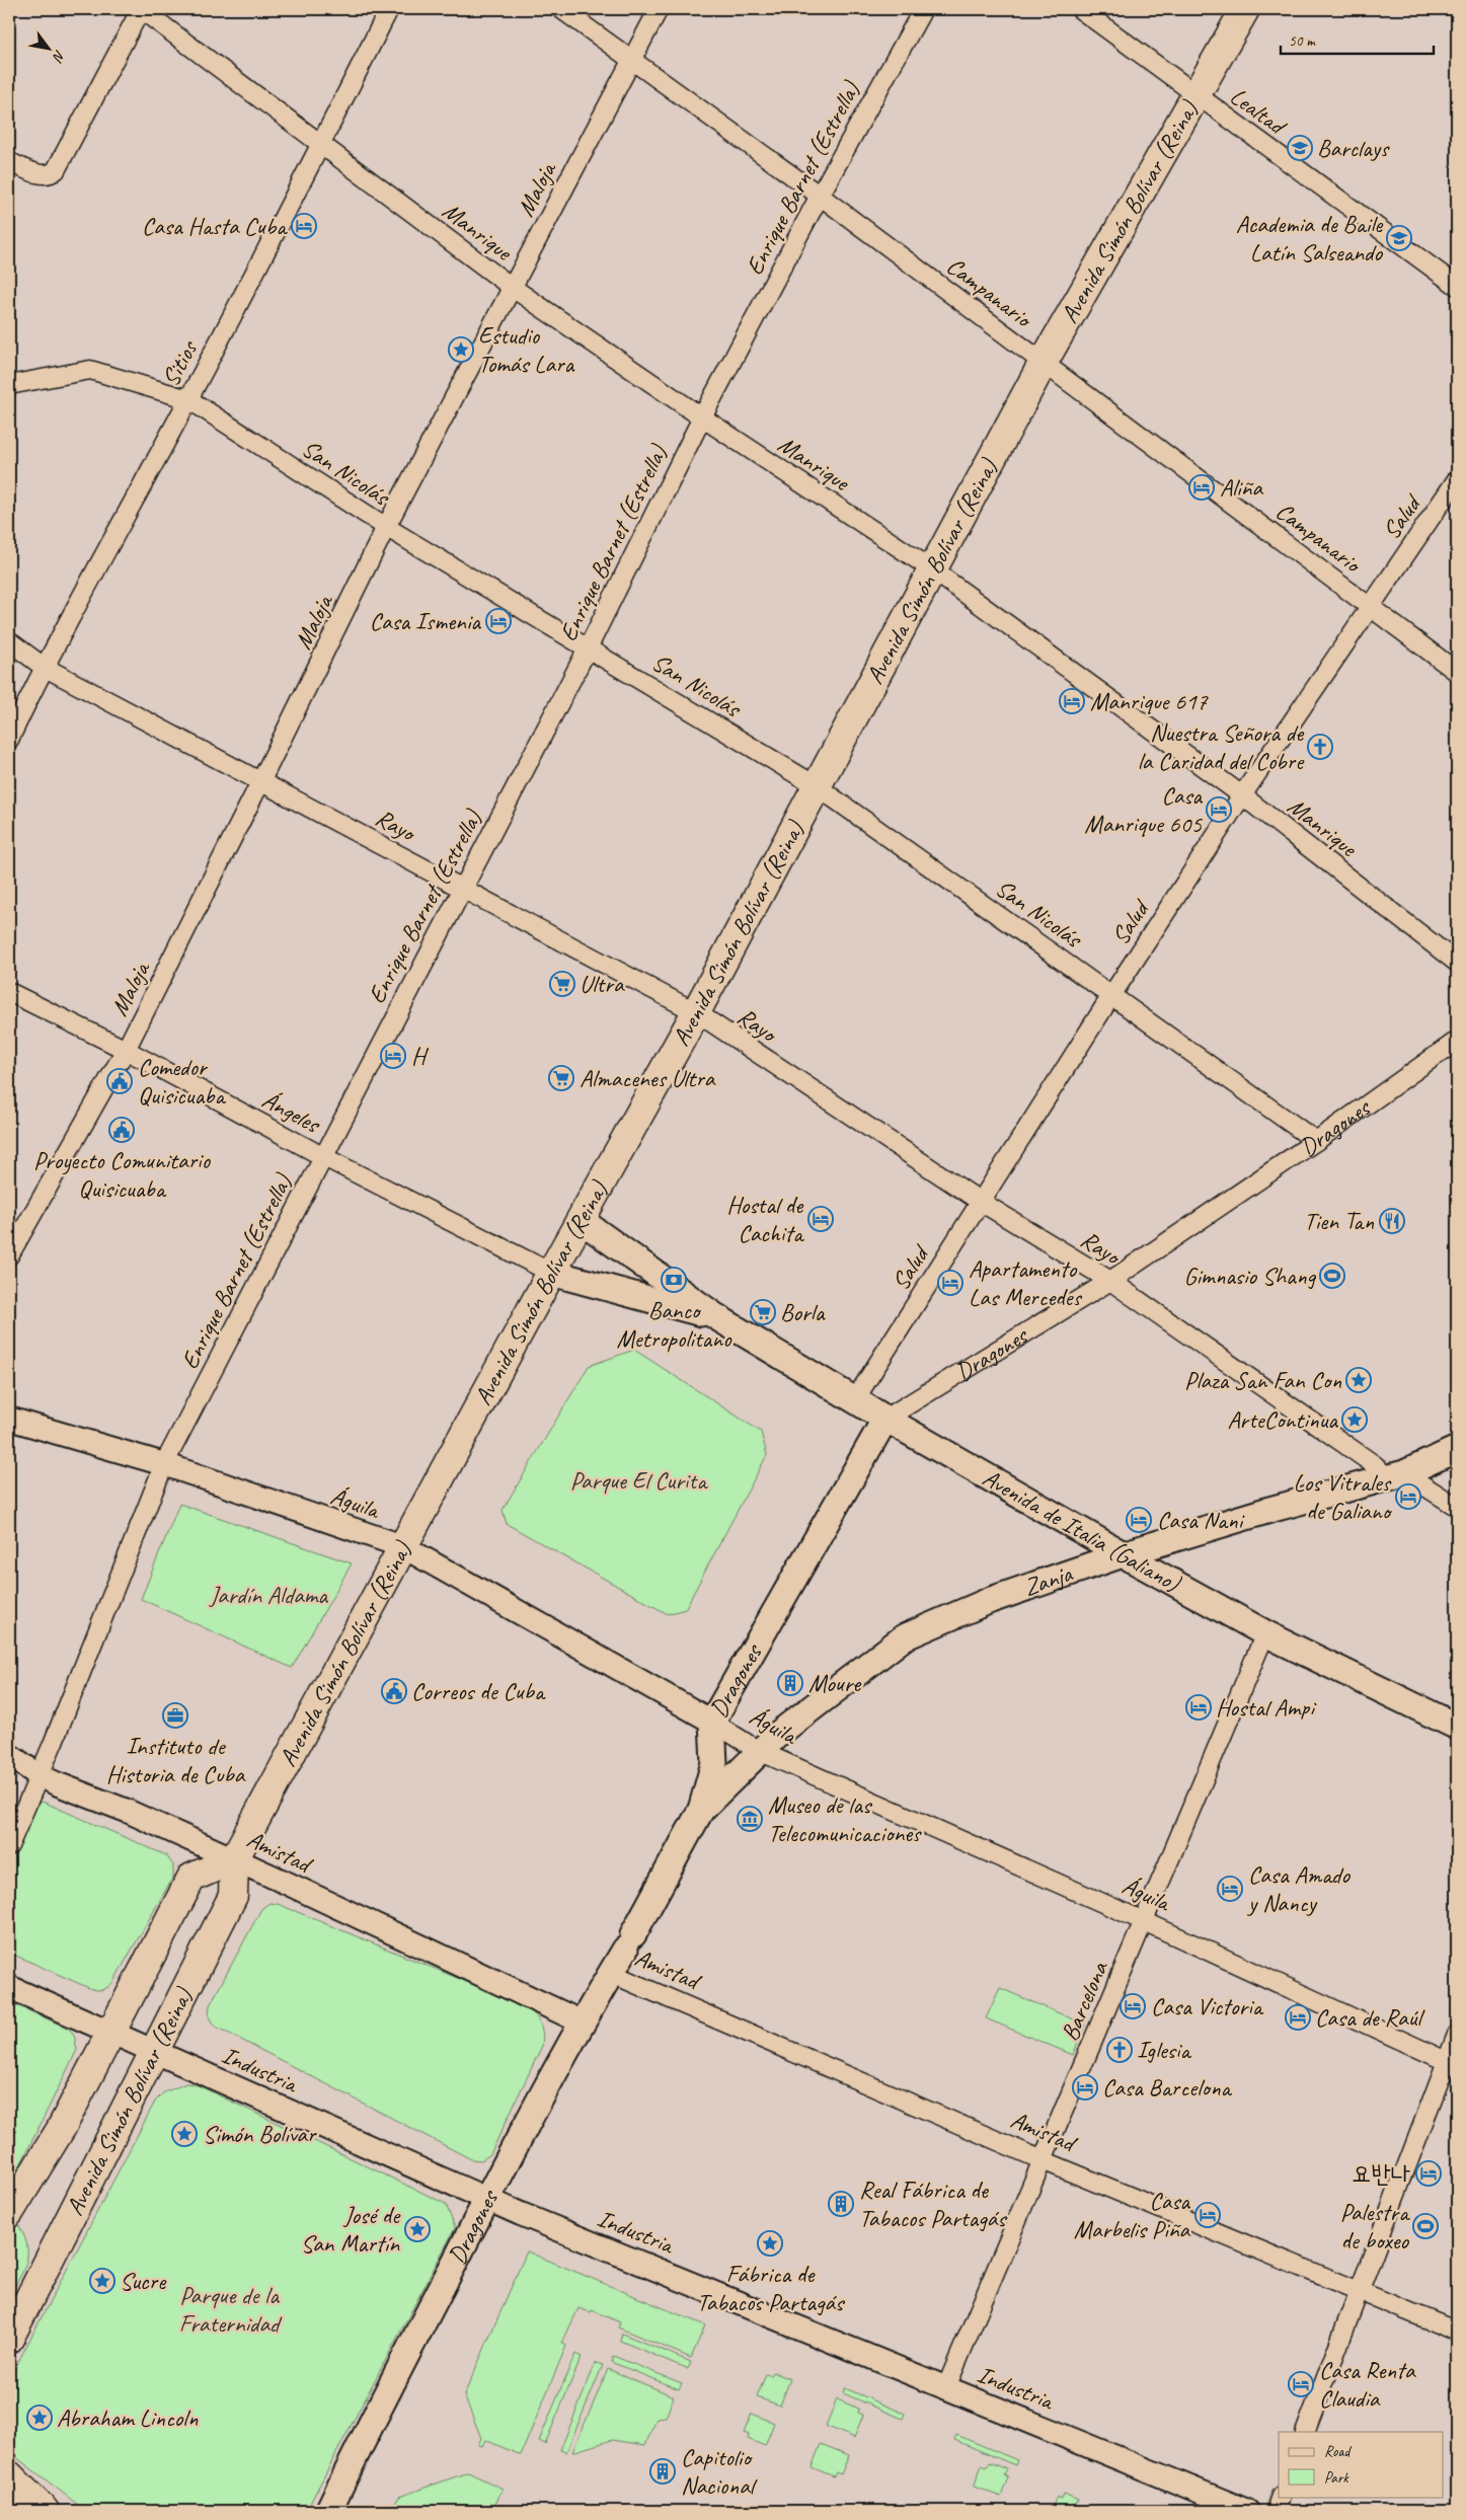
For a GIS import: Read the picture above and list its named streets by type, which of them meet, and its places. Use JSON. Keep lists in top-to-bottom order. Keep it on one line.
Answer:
{"streets":{"main road":["Avenida Simón Bolívar (Reina)","Dragones","Avenida de Italia (Galiano)","Zanja"],"street":["Lealtad","Enrique Barnet (Estrella)","Maloja","Manrique","Campanario","Sitios","San Nicolás","Salud","Rayo","Ángeles","Águila","Amistad","Barcelona","Industria"]},"crossings":[["Lealtad","Avenida Simón Bolívar (Reina)"],["Enrique Barnet (Estrella)","Manrique"],["Enrique Barnet (Estrella)","Campanario"],["Enrique Barnet (Estrella)","San Nicolás"],["Enrique Barnet (Estrella)","Rayo"],["Enrique Barnet (Estrella)","Ángeles"],["Enrique Barnet (Estrella)","Águila"],["Enrique Barnet (Estrella)","Amistad"],["Maloja","Manrique"],["Maloja","Campanario"],["Maloja","San Nicolás"],["Maloja","Rayo"],["Maloja","Ángeles"],["Avenida Simón Bolívar (Reina)","Manrique"],["Avenida Simón Bolívar (Reina)","Campanario"],["Avenida Simón Bolívar (Reina)","San Nicolás"],["Avenida Simón Bolívar (Reina)","Rayo"],["Avenida Simón Bolívar (Reina)","Ángeles"],["Avenida Simón Bolívar (Reina)","Águila"],["Avenida Simón Bolívar (Reina)","Avenida de Italia (Galiano)"],["Avenida Simón Bolívar (Reina)","Amistad"],["Avenida Simón Bolívar (Reina)","Industria"],["Manrique","Sitios"],["Manrique","Salud"],["Campanario","Salud"],["Sitios","San Nicolás"],["Sitios","Rayo"],["San Nicolás","Salud"],["San Nicolás","Dragones"],["Salud","Rayo"],["Salud","Avenida de Italia (Galiano)"],["Rayo","Dragones"],["Rayo","Zanja"],["Ángeles","Avenida de Italia (Galiano)"],["Dragones","Águila"],["Dragones","Avenida de Italia (Galiano)"],["Dragones","Zanja"],["Dragones","Amistad"],["Dragones","Industria"],["Águila","Zanja"],["Águila","Barcelona"],["Avenida de Italia (Galiano)","Zanja"],["Avenida de Italia (Galiano)","Barcelona"],["Amistad","Barcelona"],["Barcelona","Industria"]],"parks":["Parque El Curita","Jardín Aldama","Parque de la Fraternidad"],"places":{"school or university":["Barclays","Academia de Baile Latín Salseando"],"hotel":["Casa Hasta Cuba","Aliña","Casa Ismenia","Manrique 617","Casa Manrique 605","H","Hostal de Cachita","Apartamento Las Mercedes","Los Vitrales de Galiano","Casa Nani","Hostal Ampi","Casa Amado y Nancy","Casa Victoria","Casa de Raúl","Casa Barcelona","요반나","Casa Marbelis Piña","Casa Renta Claudia"],"place":["Estudio Tomás Lara","Plaza San Fan Con","ArteContinua","Simón Bolívar","José de San Martín","Fábrica de Tabacos Partagás","Sucre","Abraham Lincoln"],"church":["Nuestra Señora de la Caridad del Cobre","Iglesia"],"supermarket":["Ultra","Almacenes Ultra","Borla"],"public building":["Comedor Quisicuaba","Proyecto Comunitario Quisicuaba","Correos de Cuba"],"restaurant":["Tien Tan"],"sports":["Gimnasio Shang","Palestra de boxeo"],"bank":["Banco Metropolitano"],"building":["Moure","Real Fábrica de Tabacos Partagás","Capitolio Nacional"],"office":["Instituto de Historia de Cuba"],"museum":["Museo de las Telecomunicaciones"]},"legend":["Road","Park"],"scale_bar":"50 m","north":"bottom right"}
